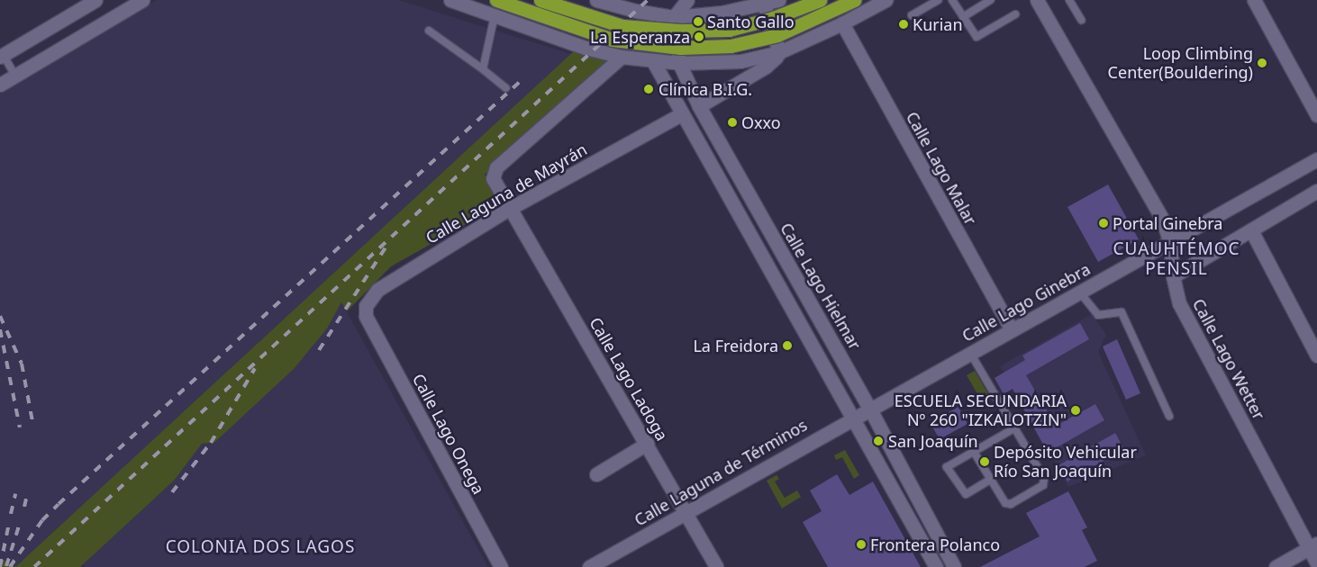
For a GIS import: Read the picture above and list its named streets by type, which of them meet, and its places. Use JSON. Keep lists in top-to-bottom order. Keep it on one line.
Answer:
{"streets":{"street":["Calle Lago Malar","Calle Laguna de Mayrán","Calle Lago Hielmar","Calle Lago Ginebra","Calle Lago Wetter","Calle Lago Ladoga","Calle Lago Onega","Calle Laguna de Términos"]},"crossings":[["Calle Lago Malar","Calle Lago Ginebra"],["Calle Laguna de Mayrán","Calle Lago Ladoga"],["Calle Laguna de Mayrán","Calle Lago Onega"],["Calle Lago Hielmar","Calle Lago Ginebra"],["Calle Lago Hielmar","Calle Laguna de Términos"],["Calle Lago Ginebra","Calle Lago Wetter"],["Calle Lago Ginebra","Calle Laguna de Términos"],["Calle Lago Ladoga","Calle Laguna de Términos"]],"districts":["CUAUHTÉMOC PENSIL","COLONIA DOS LAGOS"],"places":["Santo Gallo","Kurian","La Esperanza","Loop Climbing Center(Bouldering)","Clínica B.I.G.","Oxxo","Portal Ginebra","La Freidora","ESCUELA SECUNDARIA Nº 260 \"IZKALOTZIN\"","San Joaquín","Depósito Vehicular Río San Joaquín","Frontera Polanco"]}
